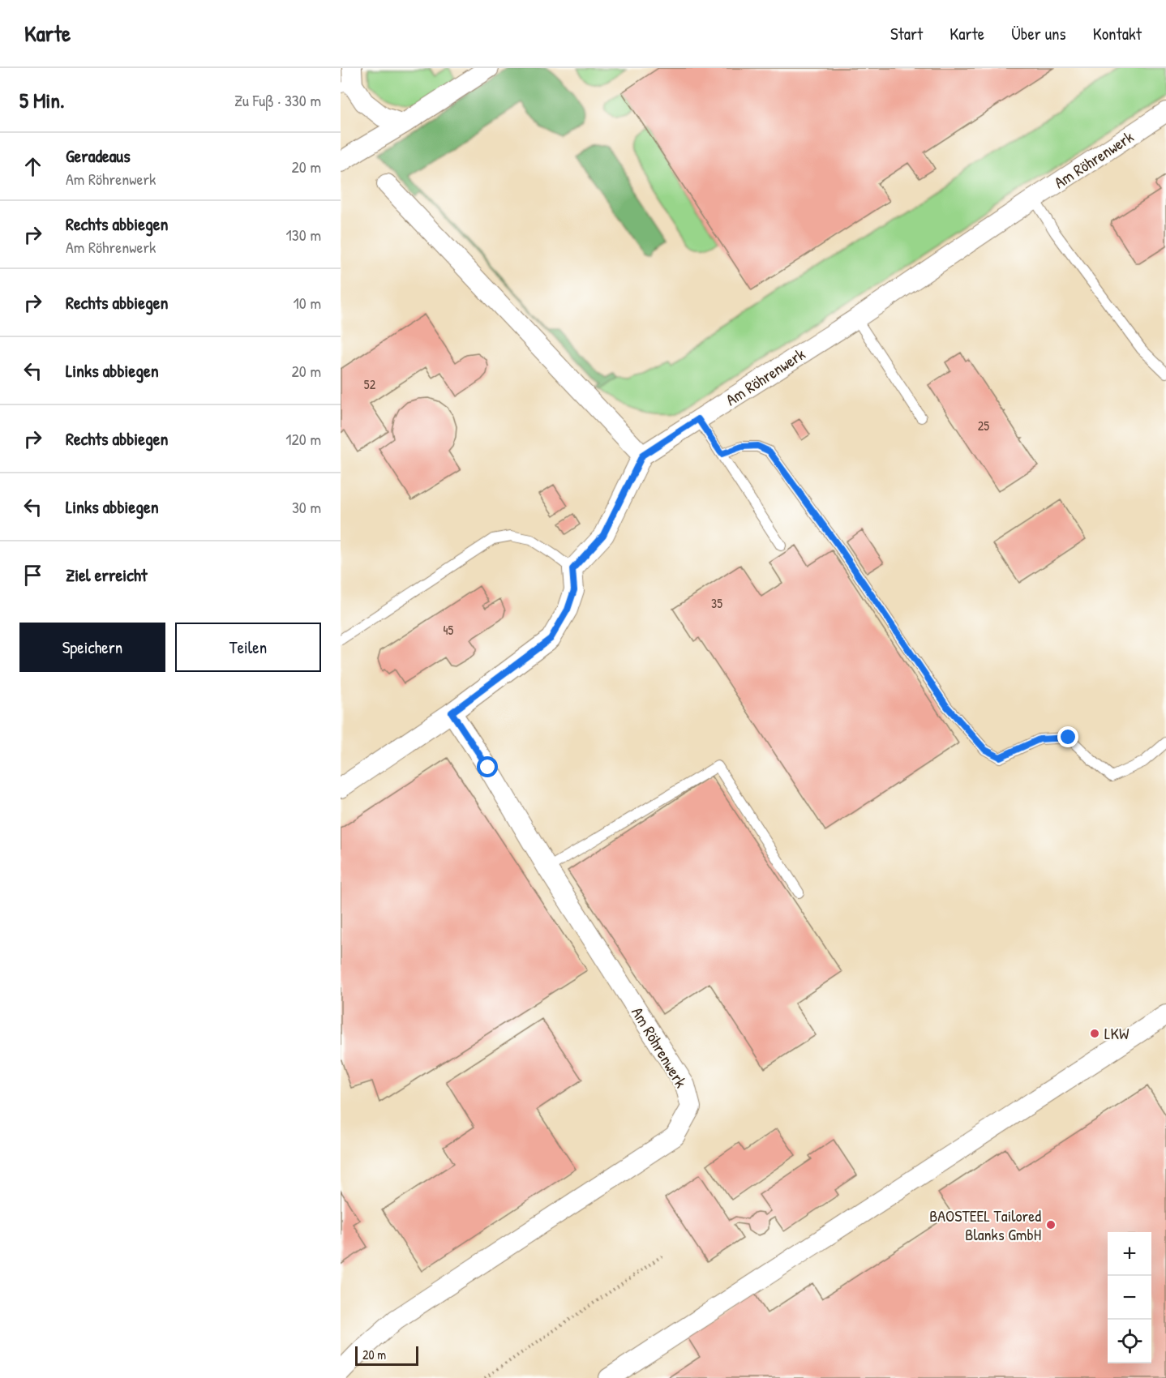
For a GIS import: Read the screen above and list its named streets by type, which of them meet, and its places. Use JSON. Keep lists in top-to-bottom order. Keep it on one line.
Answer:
{"streets":{"street":["Am Röhrenwerk"]},"places":["LKW","BAOSTEEL Tailored Blanks GmbH"],"house_numbers":["52","25","35","45"],"scale_bar":"20 m","page":{"header":"Karte","nav":["Start","Karte","Über uns","Kontakt"],"heading":["5 Min.","Zu Fuß · 330 m"],"list":[["Geradeaus","Am Röhrenwerk","20 m"],["Rechts abbiegen","Am Röhrenwerk","130 m"],["Rechts abbiegen","10 m"],["Links abbiegen","20 m"],["Rechts abbiegen","120 m"],["Links abbiegen","30 m"],"Ziel erreicht"],"buttons":["Speichern","Teilen"],"map_buttons":["+","−"],"scale":"20 m"}}
